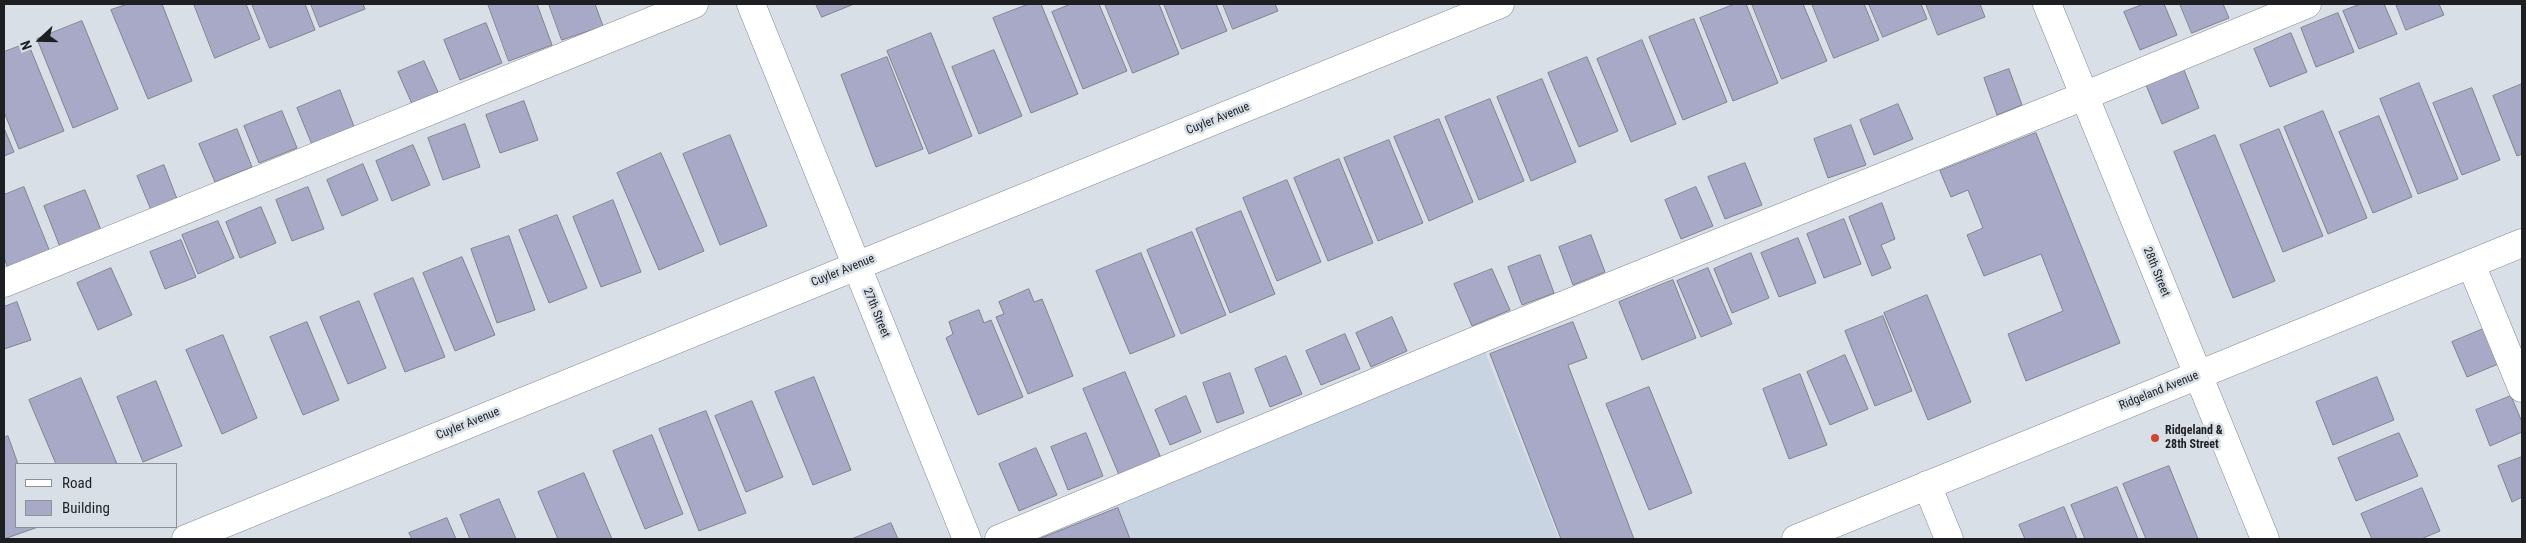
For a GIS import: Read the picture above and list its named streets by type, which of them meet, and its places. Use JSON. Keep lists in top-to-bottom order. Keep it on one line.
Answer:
{"streets":{"street":["Cuyler Avenue","28th Street","27th Street","Ridgeland Avenue"]},"crossings":[["Cuyler Avenue","27th Street"],["28th Street","Ridgeland Avenue"]],"places":["Ridgeland & 28th Street"],"legend":["Road","Building"],"north":"left"}
